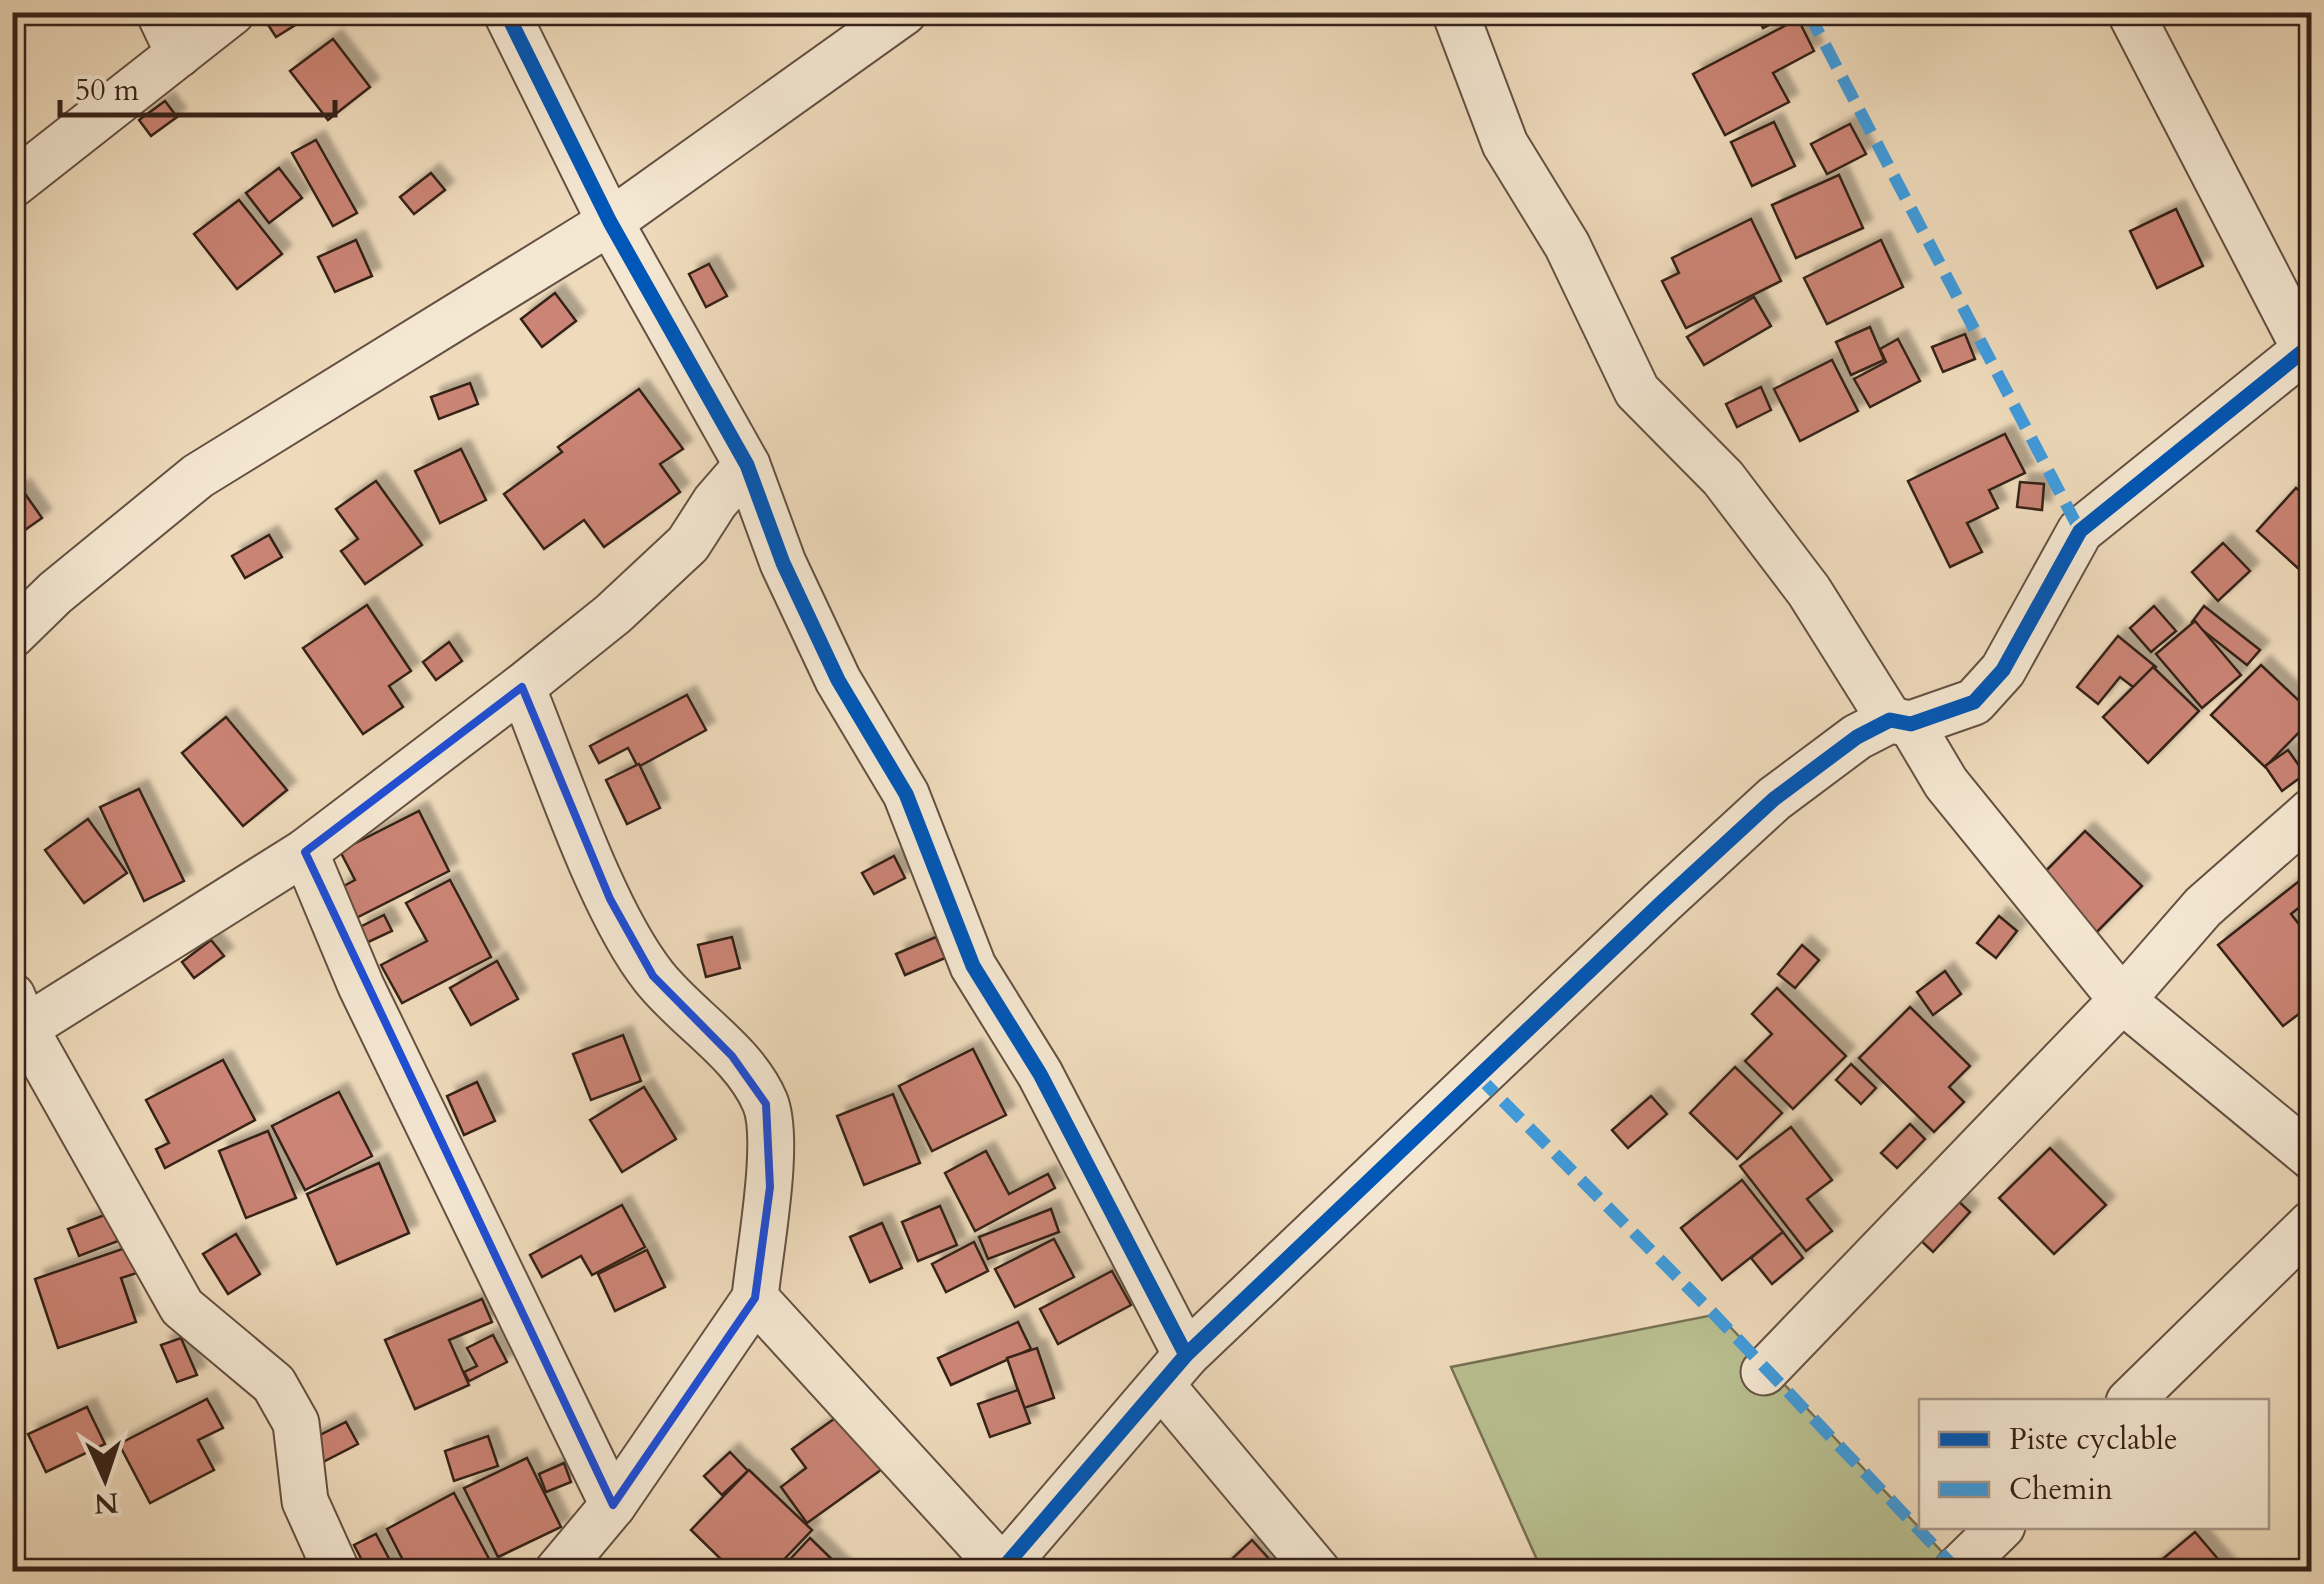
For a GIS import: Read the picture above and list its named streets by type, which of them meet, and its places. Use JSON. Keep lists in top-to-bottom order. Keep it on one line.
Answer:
{"legend":["Piste cyclable","Chemin"],"scale_bar":"50 m","north":"bottom"}
